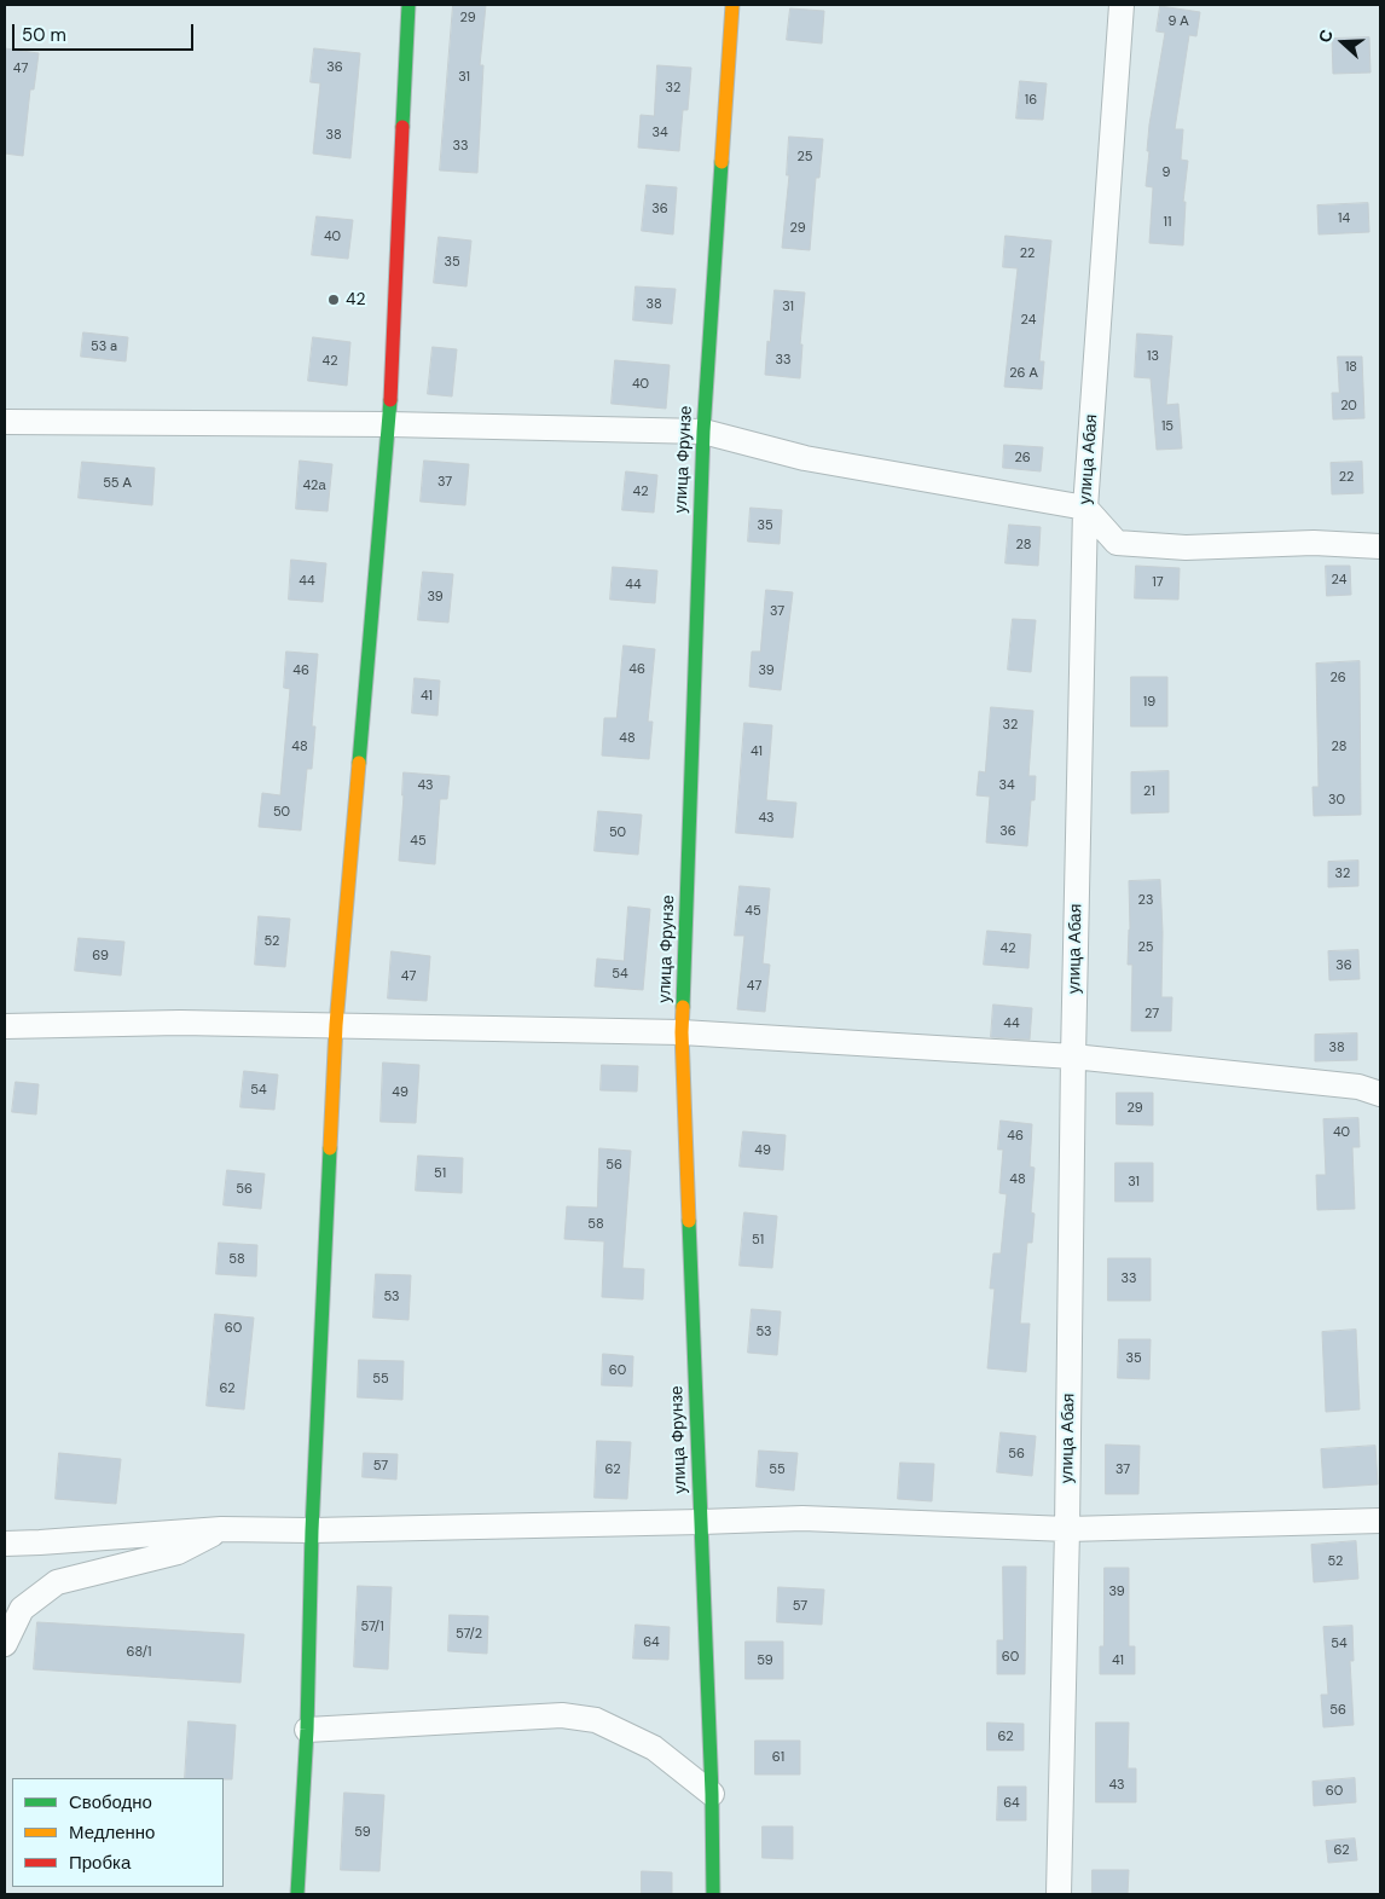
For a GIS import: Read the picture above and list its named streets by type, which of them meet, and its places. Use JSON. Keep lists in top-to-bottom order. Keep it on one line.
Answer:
{"streets":{"street":["улица Фрунзе","улица Абая"]},"places":["42"],"house_numbers":["29","9 А","36","47","31","32","16","34","38","33","25","9","36","14","11","29","40","22","35","38","31","24","53 a","13","33","42","18","26 А","40","20","15","26","22","37","55 А","42а","42","35","28","24","44","17","44","39","37","46","46","39","26","41","19","32","48","48","28","41","43","34","21","30","50","43","36","50","45","32","23","45","52","25","42","69","36","54","47","47","27","44","38","54","49","29","40","46","49","56","51","48","31","56","58","51","58","33","53","60","53","35","60","55","62","56","57","62","55","37","52","39","57","57/1","57/2","64","54","68/1","60","59","41","56","62","61","43","60","64","59","62"],"legend":["Свободно","Медленно","Пробка"],"scale_bar":"50 m","north":"left"}
